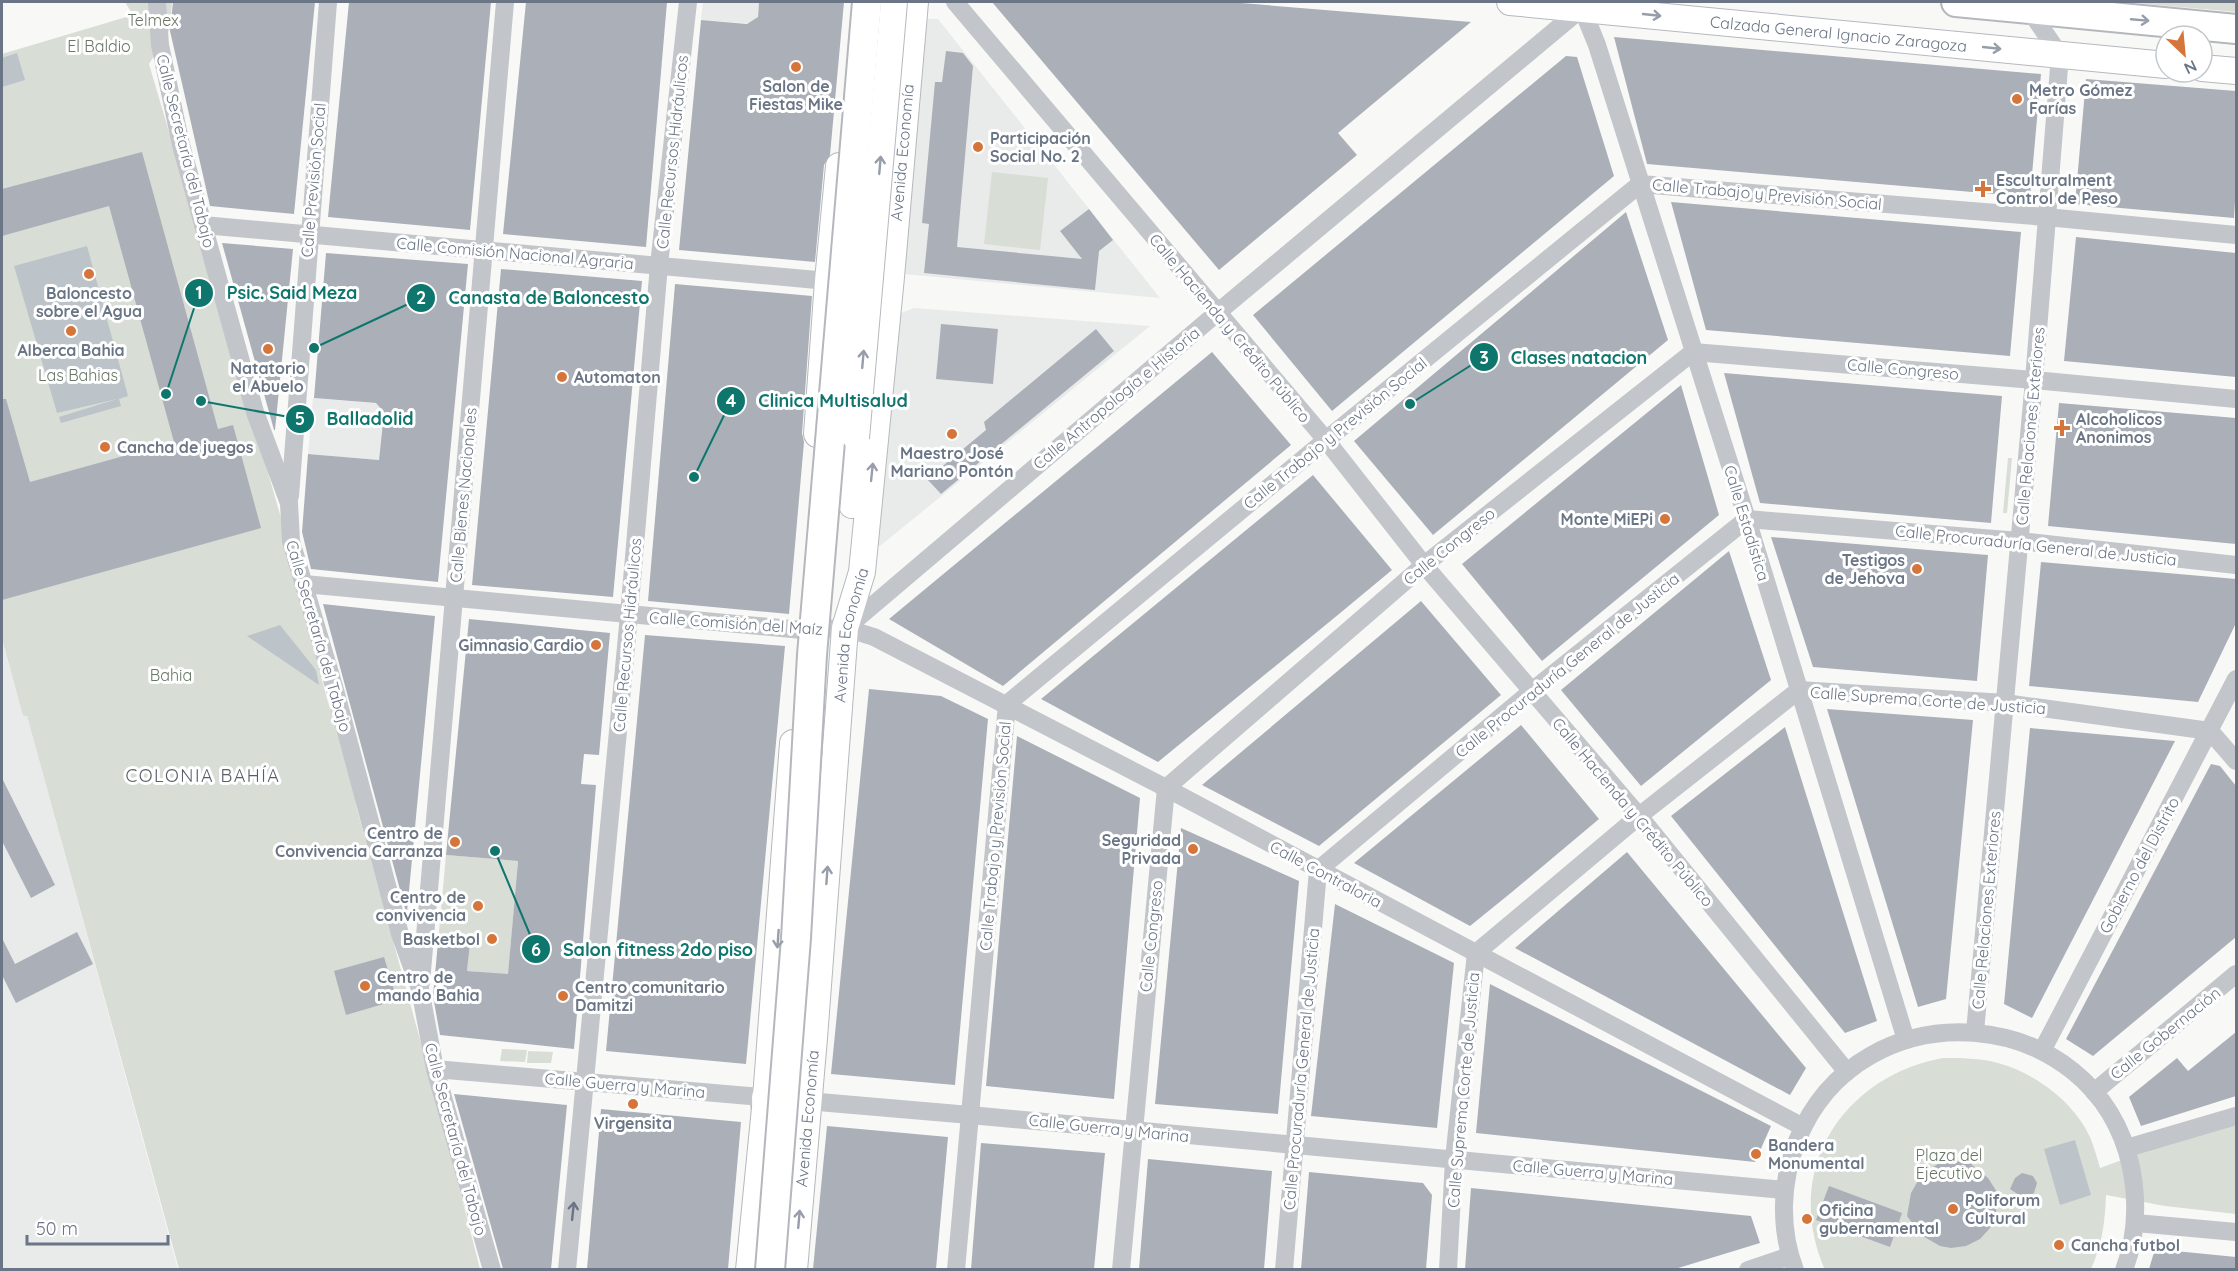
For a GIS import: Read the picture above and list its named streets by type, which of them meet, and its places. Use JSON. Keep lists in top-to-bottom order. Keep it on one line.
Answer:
{"streets":{"main road":["Calzada General Ignacio Zaragoza","Avenida Economía"],"street":["Calle Secretaría del Tabajo","Calle Recursos Hidráulicos","Calle Previsión Social","Calle Trabajo y Previsión Social","Calle Comisión Nacional Agraria","Calle Hacienda y Crédito Público","Calle Congreso","Calle Antropología e Historia","Calle Relaciones Exteriores","Calle Bienes Nacionales","Calle Estadística","Calle Procuraduría General de Justicia","Calle Comisión del Maíz","Calle Suprema Corte de Justicia","Gobierno del Distrito","Calle Contraloria","Calle Gobernación","Calle Guerra y Marina"]},"crossings":[["Calzada General Ignacio Zaragoza","Calle Antropología e Historia"],["Calzada General Ignacio Zaragoza","Calle Relaciones Exteriores"],["Calzada General Ignacio Zaragoza","Calle Estadística"],["Calle Secretaría del Tabajo","Calle Previsión Social"],["Calle Secretaría del Tabajo","Calle Comisión Nacional Agraria"],["Calle Secretaría del Tabajo","Calle Bienes Nacionales"],["Calle Secretaría del Tabajo","Calle Comisión del Maíz"],["Calle Secretaría del Tabajo","Calle Guerra y Marina"],["Calle Recursos Hidráulicos","Calle Comisión Nacional Agraria"],["Calle Recursos Hidráulicos","Calle Comisión del Maíz"],["Calle Recursos Hidráulicos","Calle Guerra y Marina"],["Avenida Economía","Calle Antropología e Historia"],["Avenida Economía","Calle Comisión del Maíz"],["Avenida Economía","Calle Contraloria"],["Avenida Economía","Calle Guerra y Marina"],["Calle Previsión Social","Calle Comisión Nacional Agraria"],["Calle Trabajo y Previsión Social","Calle Hacienda y Crédito Público"],["Calle Trabajo y Previsión Social","Calle Relaciones Exteriores"],["Calle Trabajo y Previsión Social","Calle Estadística"],["Calle Trabajo y Previsión Social","Calle Contraloria"],["Calle Trabajo y Previsión Social","Calle Guerra y Marina"],["Calle Comisión Nacional Agraria","Calle Bienes Nacionales"],["Calle Hacienda y Crédito Público","Calle Congreso"],["Calle Hacienda y Crédito Público","Calle Antropología e Historia"],["Calle Hacienda y Crédito Público","Calle Procuraduría General de Justicia"],["Calle Hacienda y Crédito Público","Calle Suprema Corte de Justicia"],["Calle Congreso","Calle Relaciones Exteriores"],["Calle Congreso","Calle Estadística"],["Calle Congreso","Calle Contraloria"],["Calle Congreso","Calle Guerra y Marina"],["Calle Antropología e Historia","Calle Estadística"],["Calle Antropología e Historia","Calle Comisión del Maíz"],["Calle Antropología e Historia","Calle Contraloria"],["Calle Relaciones Exteriores","Calle Procuraduría General de Justicia"],["Calle Relaciones Exteriores","Calle Suprema Corte de Justicia"],["Calle Bienes Nacionales","Calle Comisión del Maíz"],["Calle Estadística","Calle Procuraduría General de Justicia"],["Calle Estadística","Calle Suprema Corte de Justicia"],["Calle Procuraduría General de Justicia","Calle Contraloria"],["Calle Procuraduría General de Justicia","Calle Guerra y Marina"],["Calle Comisión del Maíz","Calle Contraloria"],["Calle Suprema Corte de Justicia","Gobierno del Distrito"],["Calle Suprema Corte de Justicia","Calle Contraloria"],["Calle Suprema Corte de Justicia","Calle Guerra y Marina"]],"one_way":["Calzada General Ignacio Zaragoza"],"districts":["COLONIA BAHÍA"],"parks":["Telmex","El Baldio","Las Bahias","Bahia","Plaza del Ejecutivo"],"places":{"other":["Salon de Fiestas Mike","Metro Gómez Farías","Participación Social No. 2","Baloncesto sobre el Agua","Alberca Bahia","Canasta de Baloncesto","Natatorio el Abuelo","Automaton","Psic. Said Meza","Balladolid","Clases natacion","Maestro José Mariano Pontón","Cancha de juegos","Clinica Multisalud","Monte MiEPi","Testigos de Jehova","Gimnasio Cardio","Centro de Convivencia Carranza","Seguridad Privada","Salon fitness 2do piso","Centro de convivencia","Basketbol","Centro de mando Bahia","Centro comunitario Damitzi","Virgensita","Bandera Monumental","Poliforum Cultural","Oficina gubernamental","Cancha futbol"],"health":["Esculturalment Control de Peso","Alcoholicos Anonimos"]},"scale_bar":"50 m","north":"bottom right"}
